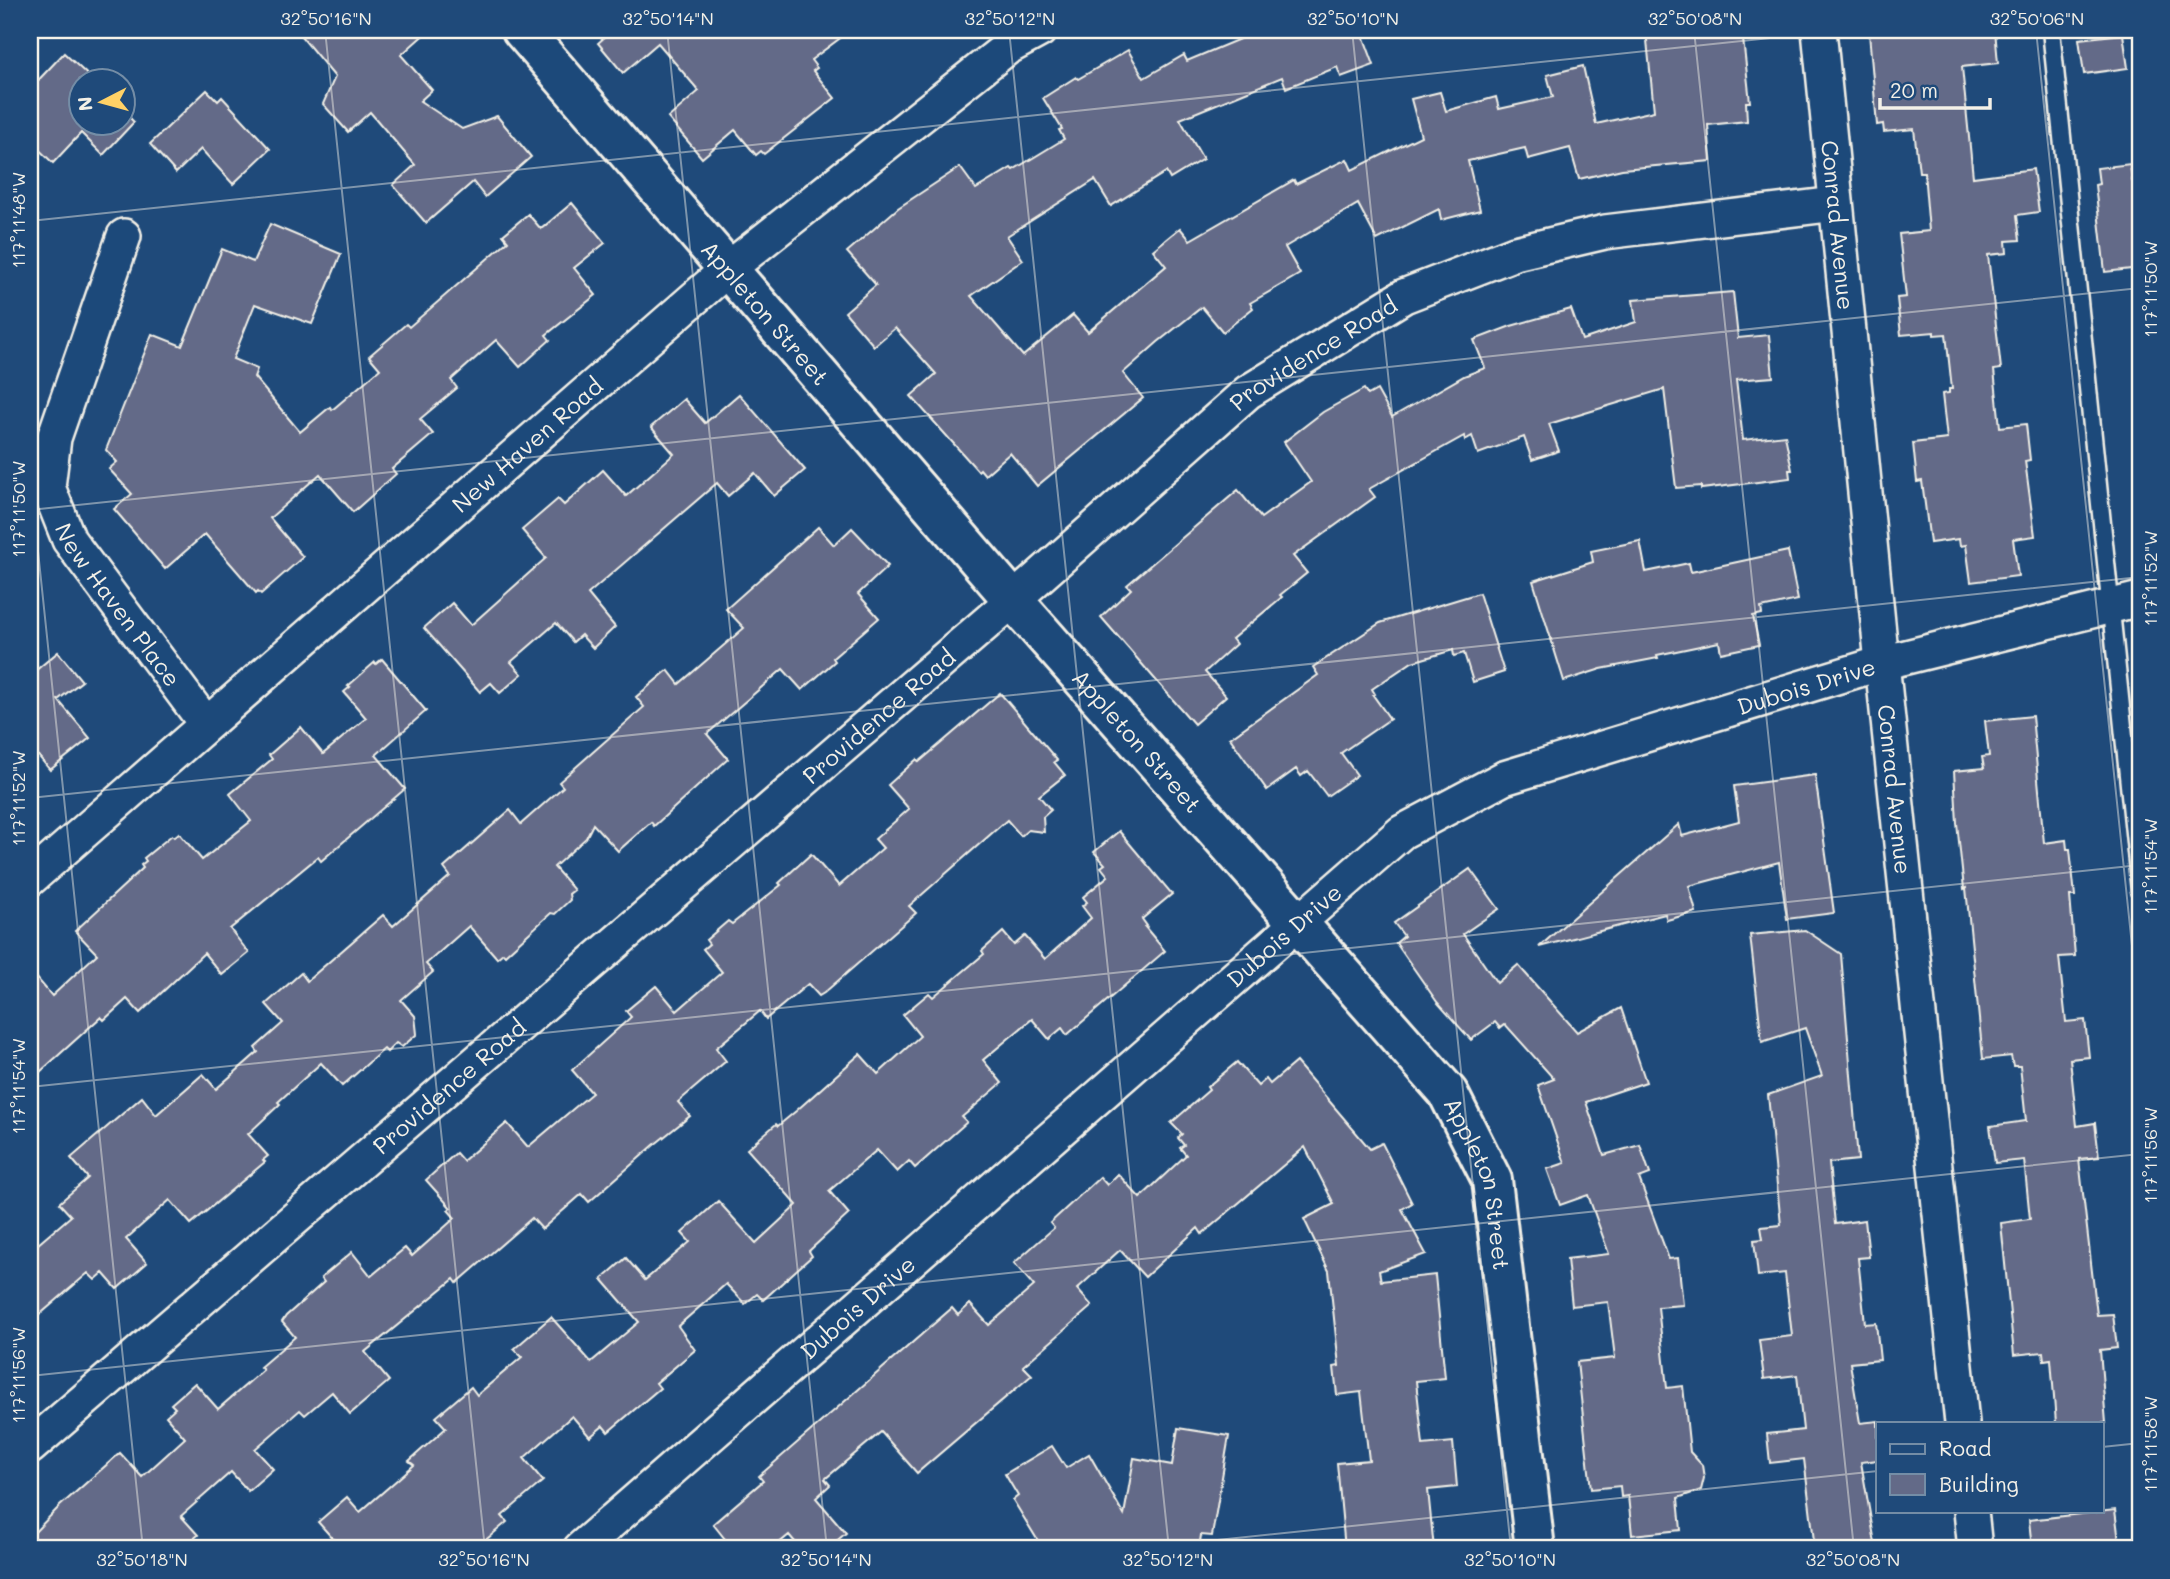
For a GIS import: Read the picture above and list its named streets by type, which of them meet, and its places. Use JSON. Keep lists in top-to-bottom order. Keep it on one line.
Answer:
{"streets":{"street":["Conrad Avenue","Appleton Street","Providence Road","New Haven Road","New Haven Place","Dubois Drive"]},"crossings":[["Conrad Avenue","Providence Road"],["Conrad Avenue","Dubois Drive"],["Appleton Street","Providence Road"],["Appleton Street","New Haven Road"],["Appleton Street","Dubois Drive"],["New Haven Road","New Haven Place"]],"legend":["Road","Building"],"scale_bar":"20 m","north":"left","coordinates":["32°50'16\"N","32°50'14\"N","32°50'12\"N","32°50'10\"N","32°50'08\"N","32°50'06\"N","117°11'48\"W","117°11'50\"W","117°11'52\"W","117°11'54\"W","117°11'56\"W","117°11'58\"W","32°50'18\"N"]}
